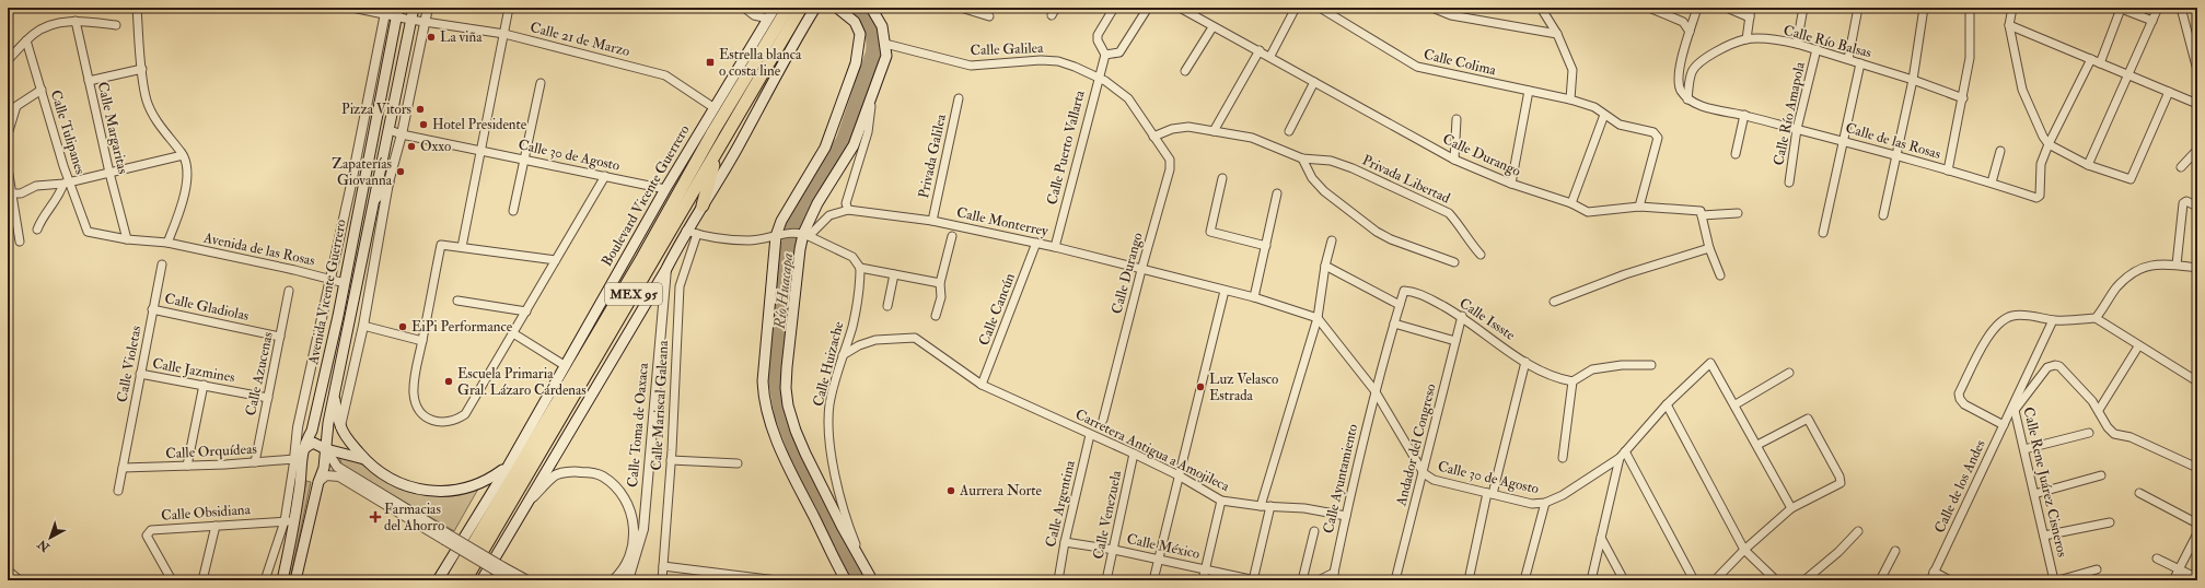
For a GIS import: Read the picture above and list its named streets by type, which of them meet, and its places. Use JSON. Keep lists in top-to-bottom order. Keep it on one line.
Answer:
{"streets":{"highway":["Boulevard Vicente Guerrero","MEX 95"],"main road":["Avenida Vicente Guerrero"],"street":["Calle 21 de Marzo","Calle Río Balsas","Calle Galilea","Calle Colima","Calle Río Amapola","Calle Margaritas","Calle Tulipanes","Calle de las Rosas","Calle Puerto Vallarta","Calle 30 de Agosto","Calle Durango","Privada Galilea","Privada Libertad","Calle Monterrey","Avenida de las Rosas","Calle Gladiolas","Calle Cancún","Calle Issste","Calle Violetas","Calle Huizache","Calle Jazmines","Calle Azucenas","Calle Mariscal Galeana","Calle Toma de Oaxaca","Andador del Congreso","Carretera Antigua a Amojileca","Calle Orquídeas","Calle Ayuntamiento","Calle Rene Juárez Cisneros","Calle de los Andes","Calle Argentina","Calle Obsidiana","Calle Venezuela","Calle México"]},"crossings":[["Calle 21 de Marzo","Boulevard Vicente Guerrero"],["Calle 21 de Marzo","Avenida Vicente Guerrero"],["Calle Río Balsas","Calle Río Amapola"],["Calle Río Balsas","Calle de las Rosas"],["Calle Galilea","Calle Puerto Vallarta"],["Calle Galilea","Calle Durango"],["Calle Galilea","Privada Libertad"],["Calle Colima","Calle Durango"],["Calle Río Amapola","Calle de las Rosas"],["Calle Margaritas","Calle Tulipanes"],["Calle Puerto Vallarta","Calle Monterrey"],["Calle 30 de Agosto","Boulevard Vicente Guerrero"],["Calle 30 de Agosto","Calle Monterrey"],["Calle 30 de Agosto","Calle Issste"],["Calle 30 de Agosto","Andador del Congreso"],["Calle 30 de Agosto","Calle Ayuntamiento"],["Calle Durango","Privada Libertad"],["Calle Durango","Calle Monterrey"],["Privada Galilea","Calle Monterrey"],["Calle Monterrey","Calle Cancún"],["Avenida de las Rosas","Avenida Vicente Guerrero"],["Avenida Vicente Guerrero","Calle Orquídeas"],["Avenida Vicente Guerrero","Calle Obsidiana"],["Calle Gladiolas","Calle Violetas"],["Calle Gladiolas","Calle Azucenas"],["Calle Cancún","Carretera Antigua a Amojileca"],["Calle Issste","Andador del Congreso"],["Calle Issste","Calle Ayuntamiento"],["Calle Violetas","Calle Jazmines"],["Calle Violetas","Calle Orquídeas"],["Calle Huizache","Carretera Antigua a Amojileca"],["Calle Jazmines","Calle Azucenas"],["Calle Azucenas","Calle Orquídeas"],["Carretera Antigua a Amojileca","Calle Ayuntamiento"],["Carretera Antigua a Amojileca","Calle Argentina"],["Carretera Antigua a Amojileca","Calle Venezuela"],["Calle Rene Juárez Cisneros","Calle de los Andes"],["Calle Argentina","Calle México"],["Calle Venezuela","Calle México"]],"water":["Río Huacapa"],"places":{"other":["La viña","Pizza Vitors","Hotel Presidente","Oxxo","Zapaterías Giovanna","EiPi Performance","Escuela Primaria Gral. Lázaro Cárdenas","Luz Velasco Estrada","Aurrera Norte"],"transit":["Estrella blanca o costa line"],"health":["Farmacias del Ahorro"]},"north":"bottom left"}
